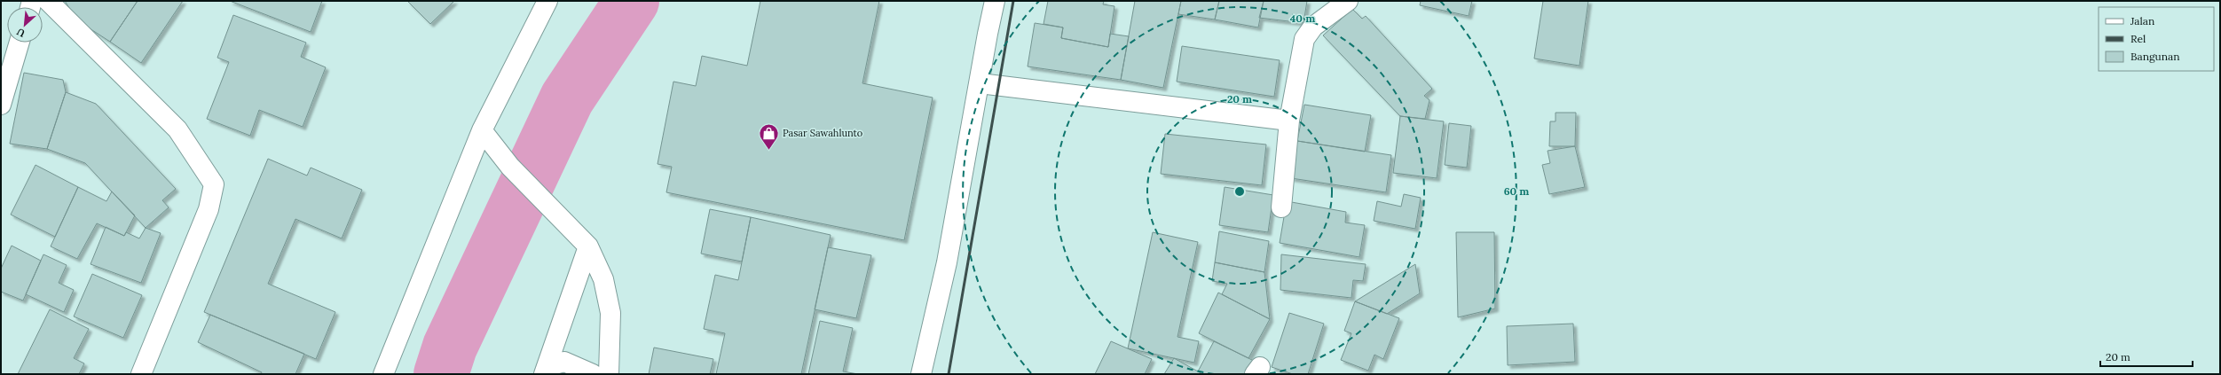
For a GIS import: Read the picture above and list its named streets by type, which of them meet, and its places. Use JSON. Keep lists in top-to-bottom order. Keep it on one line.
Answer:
{"places":{"shop":["Pasar Sawahlunto"]},"legend":["Jalan","Rel","Bangunan"],"scale_bar":"20 m","north":"bottom left","rings":["40 m","20 m","60 m"]}
